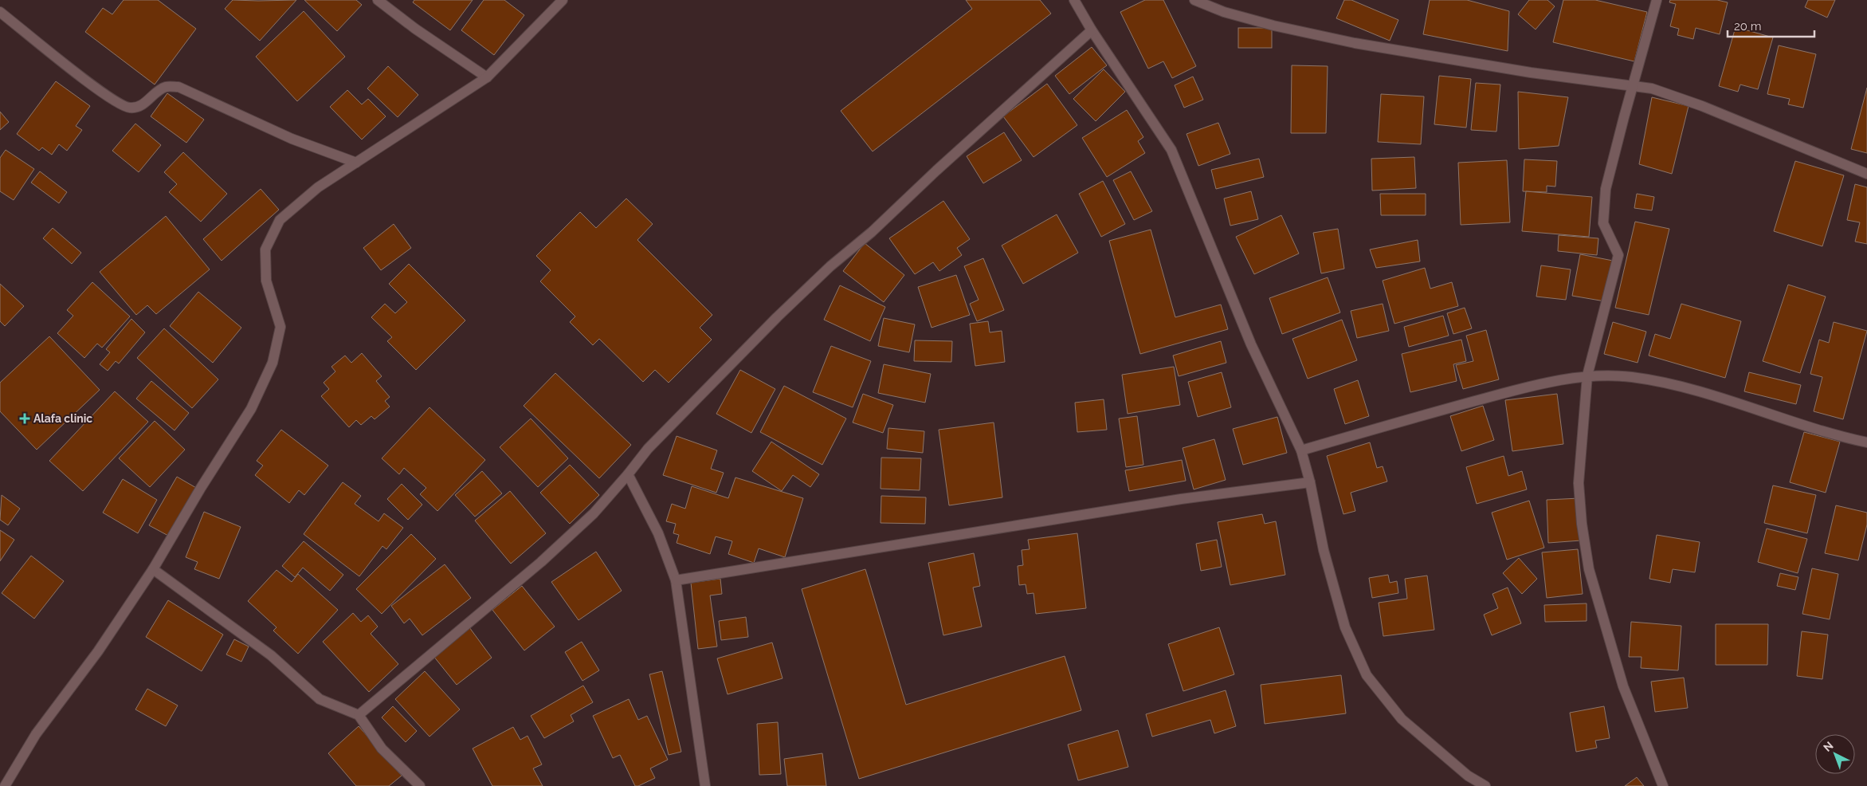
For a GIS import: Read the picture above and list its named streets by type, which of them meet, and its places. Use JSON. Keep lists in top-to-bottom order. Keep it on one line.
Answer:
{"places":{"health":["Alafa clinic"]},"scale_bar":"20 m","north":"top left"}
